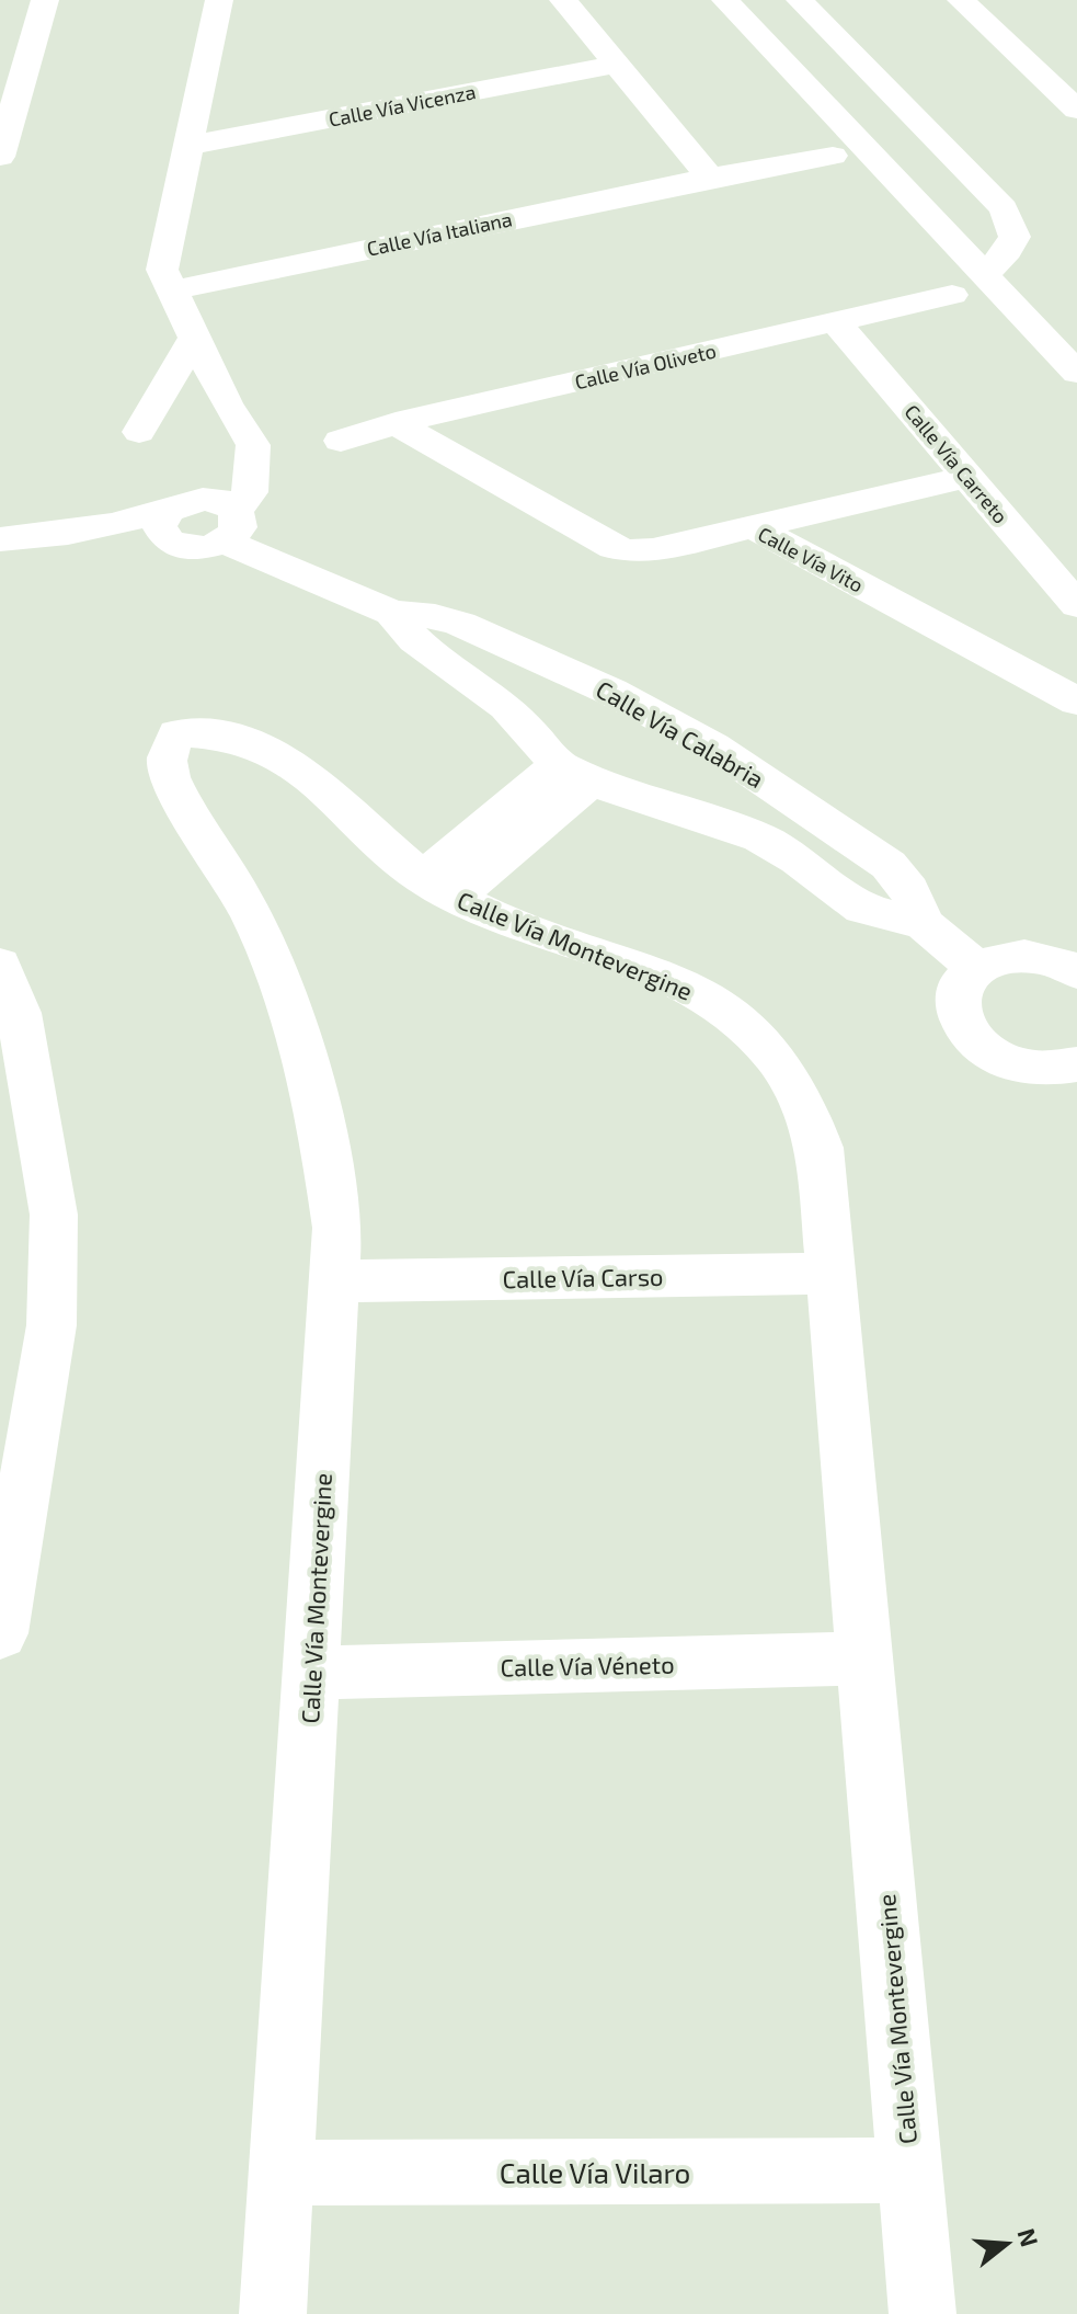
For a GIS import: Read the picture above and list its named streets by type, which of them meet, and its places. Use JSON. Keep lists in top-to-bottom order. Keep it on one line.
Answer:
{"streets":{"street":["Calle Vía Vicenza","Calle Vía Italiana","Calle Vía Oliveto","Calle Vía Carreto","Calle Vía Vito","Calle Vía Calabria","Calle Vía Montevergine","Calle Vía Carso","Calle Vía Véneto","Calle Vía Vilaro"]},"crossings":[["Calle Vía Oliveto","Calle Vía Carreto"],["Calle Vía Oliveto","Calle Vía Vito"],["Calle Vía Montevergine","Calle Vía Carso"],["Calle Vía Montevergine","Calle Vía Véneto"],["Calle Vía Montevergine","Calle Vía Vilaro"]],"north":"right"}
